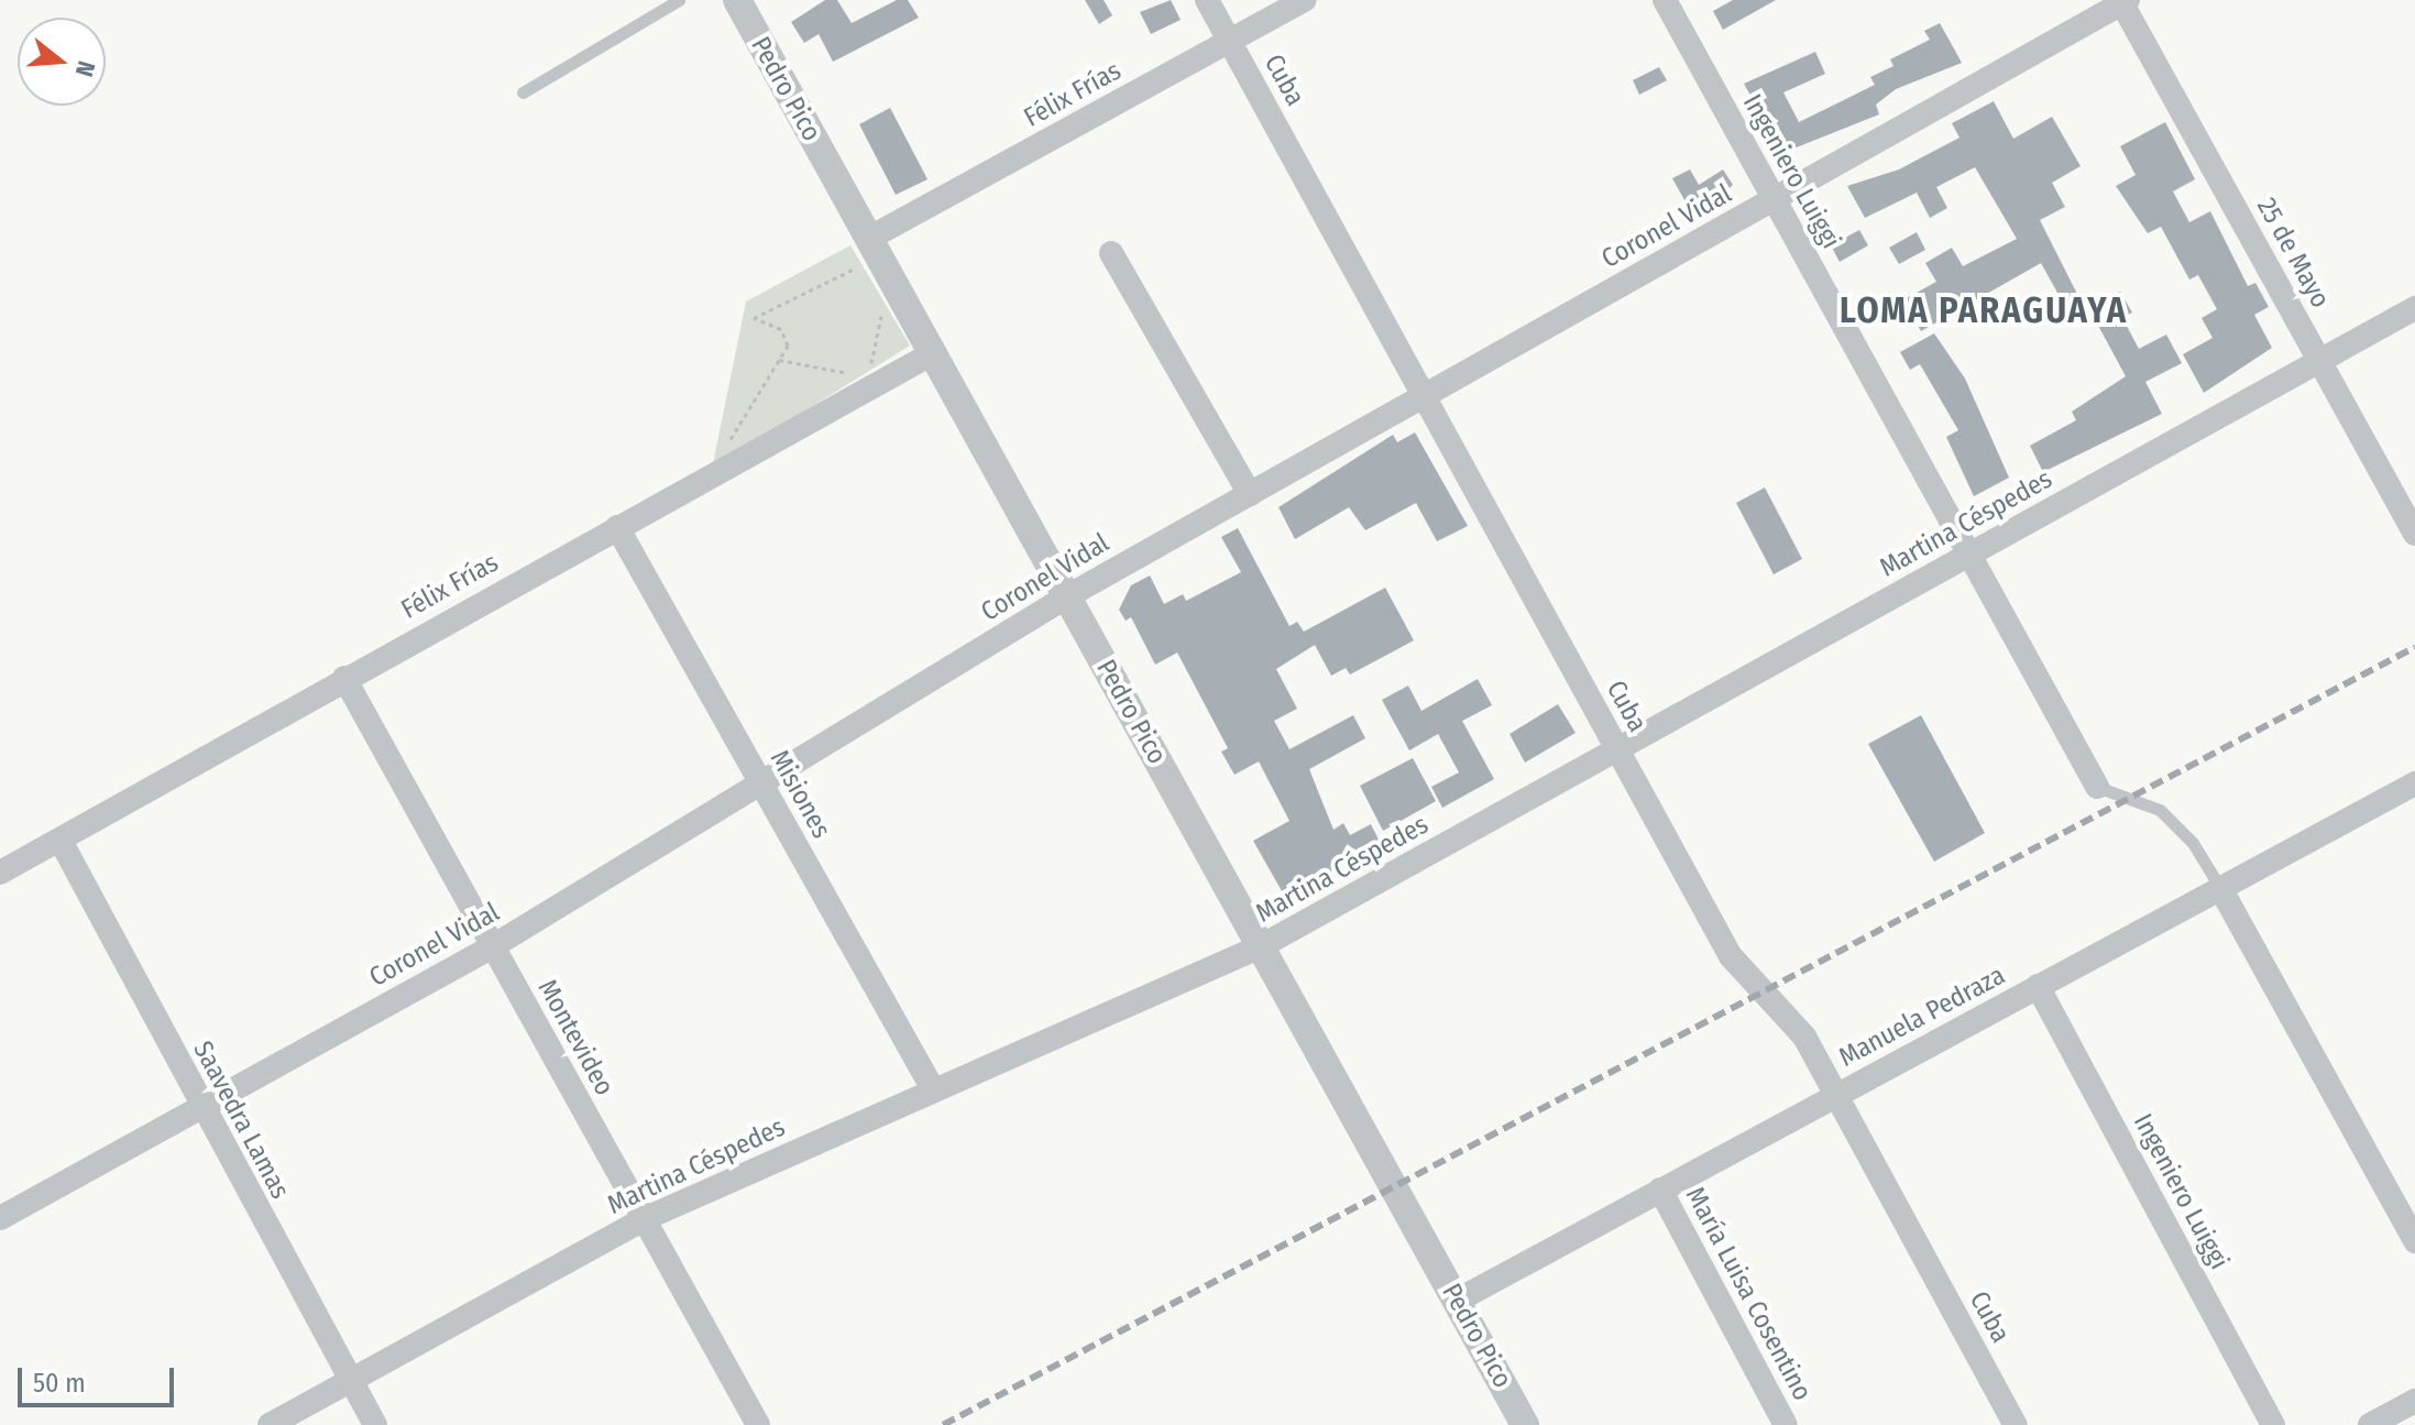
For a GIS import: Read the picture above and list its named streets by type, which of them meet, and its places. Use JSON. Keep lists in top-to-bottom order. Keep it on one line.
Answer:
{"streets":{"street":["Cuba","Pedro Pico","Félix Frías","Ingeniero Luiggi","Coronel Vidal","25 de Mayo","Martina Céspedes","Misiones","Manuela Pedraza","Montevideo","Saavedra Lamas","María Luisa Cosentino"]},"crossings":[["Cuba","Félix Frías"],["Cuba","Coronel Vidal"],["Cuba","Martina Céspedes"],["Cuba","Manuela Pedraza"],["Pedro Pico","Félix Frías"],["Pedro Pico","Coronel Vidal"],["Pedro Pico","Martina Céspedes"],["Pedro Pico","Manuela Pedraza"],["Félix Frías","Misiones"],["Félix Frías","Montevideo"],["Félix Frías","Saavedra Lamas"],["Ingeniero Luiggi","Coronel Vidal"],["Ingeniero Luiggi","Martina Céspedes"],["Ingeniero Luiggi","Manuela Pedraza"],["Coronel Vidal","25 de Mayo"],["Coronel Vidal","Misiones"],["Coronel Vidal","Montevideo"],["Coronel Vidal","Saavedra Lamas"],["25 de Mayo","Martina Céspedes"],["Martina Céspedes","Misiones"],["Martina Céspedes","Montevideo"],["Martina Céspedes","Saavedra Lamas"],["Manuela Pedraza","María Luisa Cosentino"]],"districts":["LOMA PARAGUAYA"],"scale_bar":"50 m","north":"right"}
